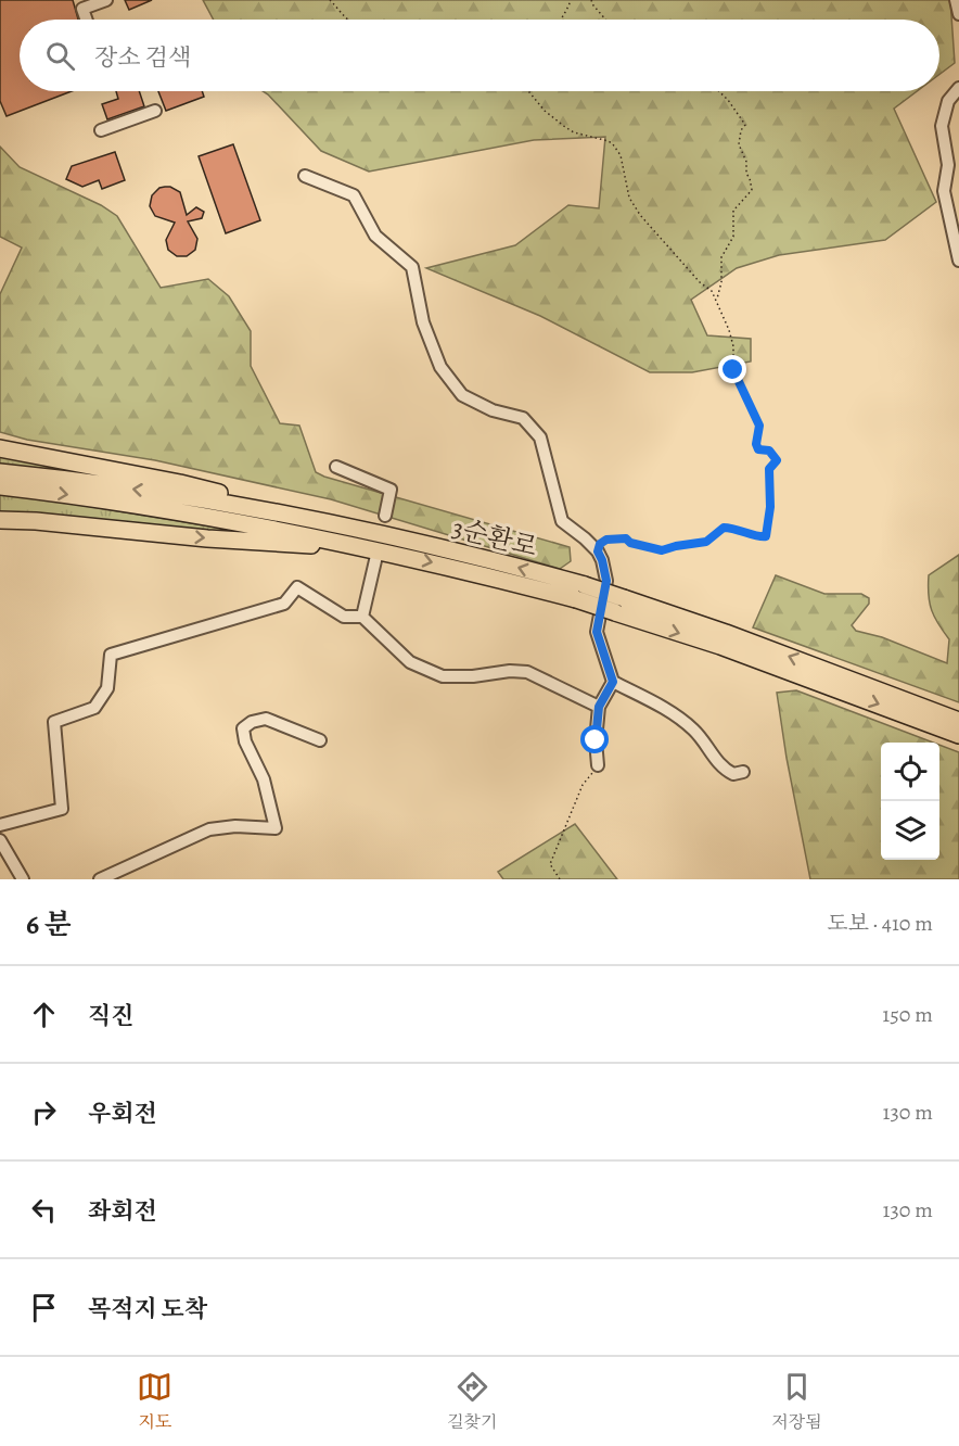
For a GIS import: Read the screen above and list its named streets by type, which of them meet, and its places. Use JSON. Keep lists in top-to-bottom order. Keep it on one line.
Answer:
{"streets":{"highway":["3순환로"]},"page":{"search":"장소 검색","heading":["6 분","도보 · 410 m"],"list":[["직진","150 m"],["우회전","130 m"],["좌회전","130 m"],"목적지 도착"],"nav":["지도","길찾기","저장됨"]}}
